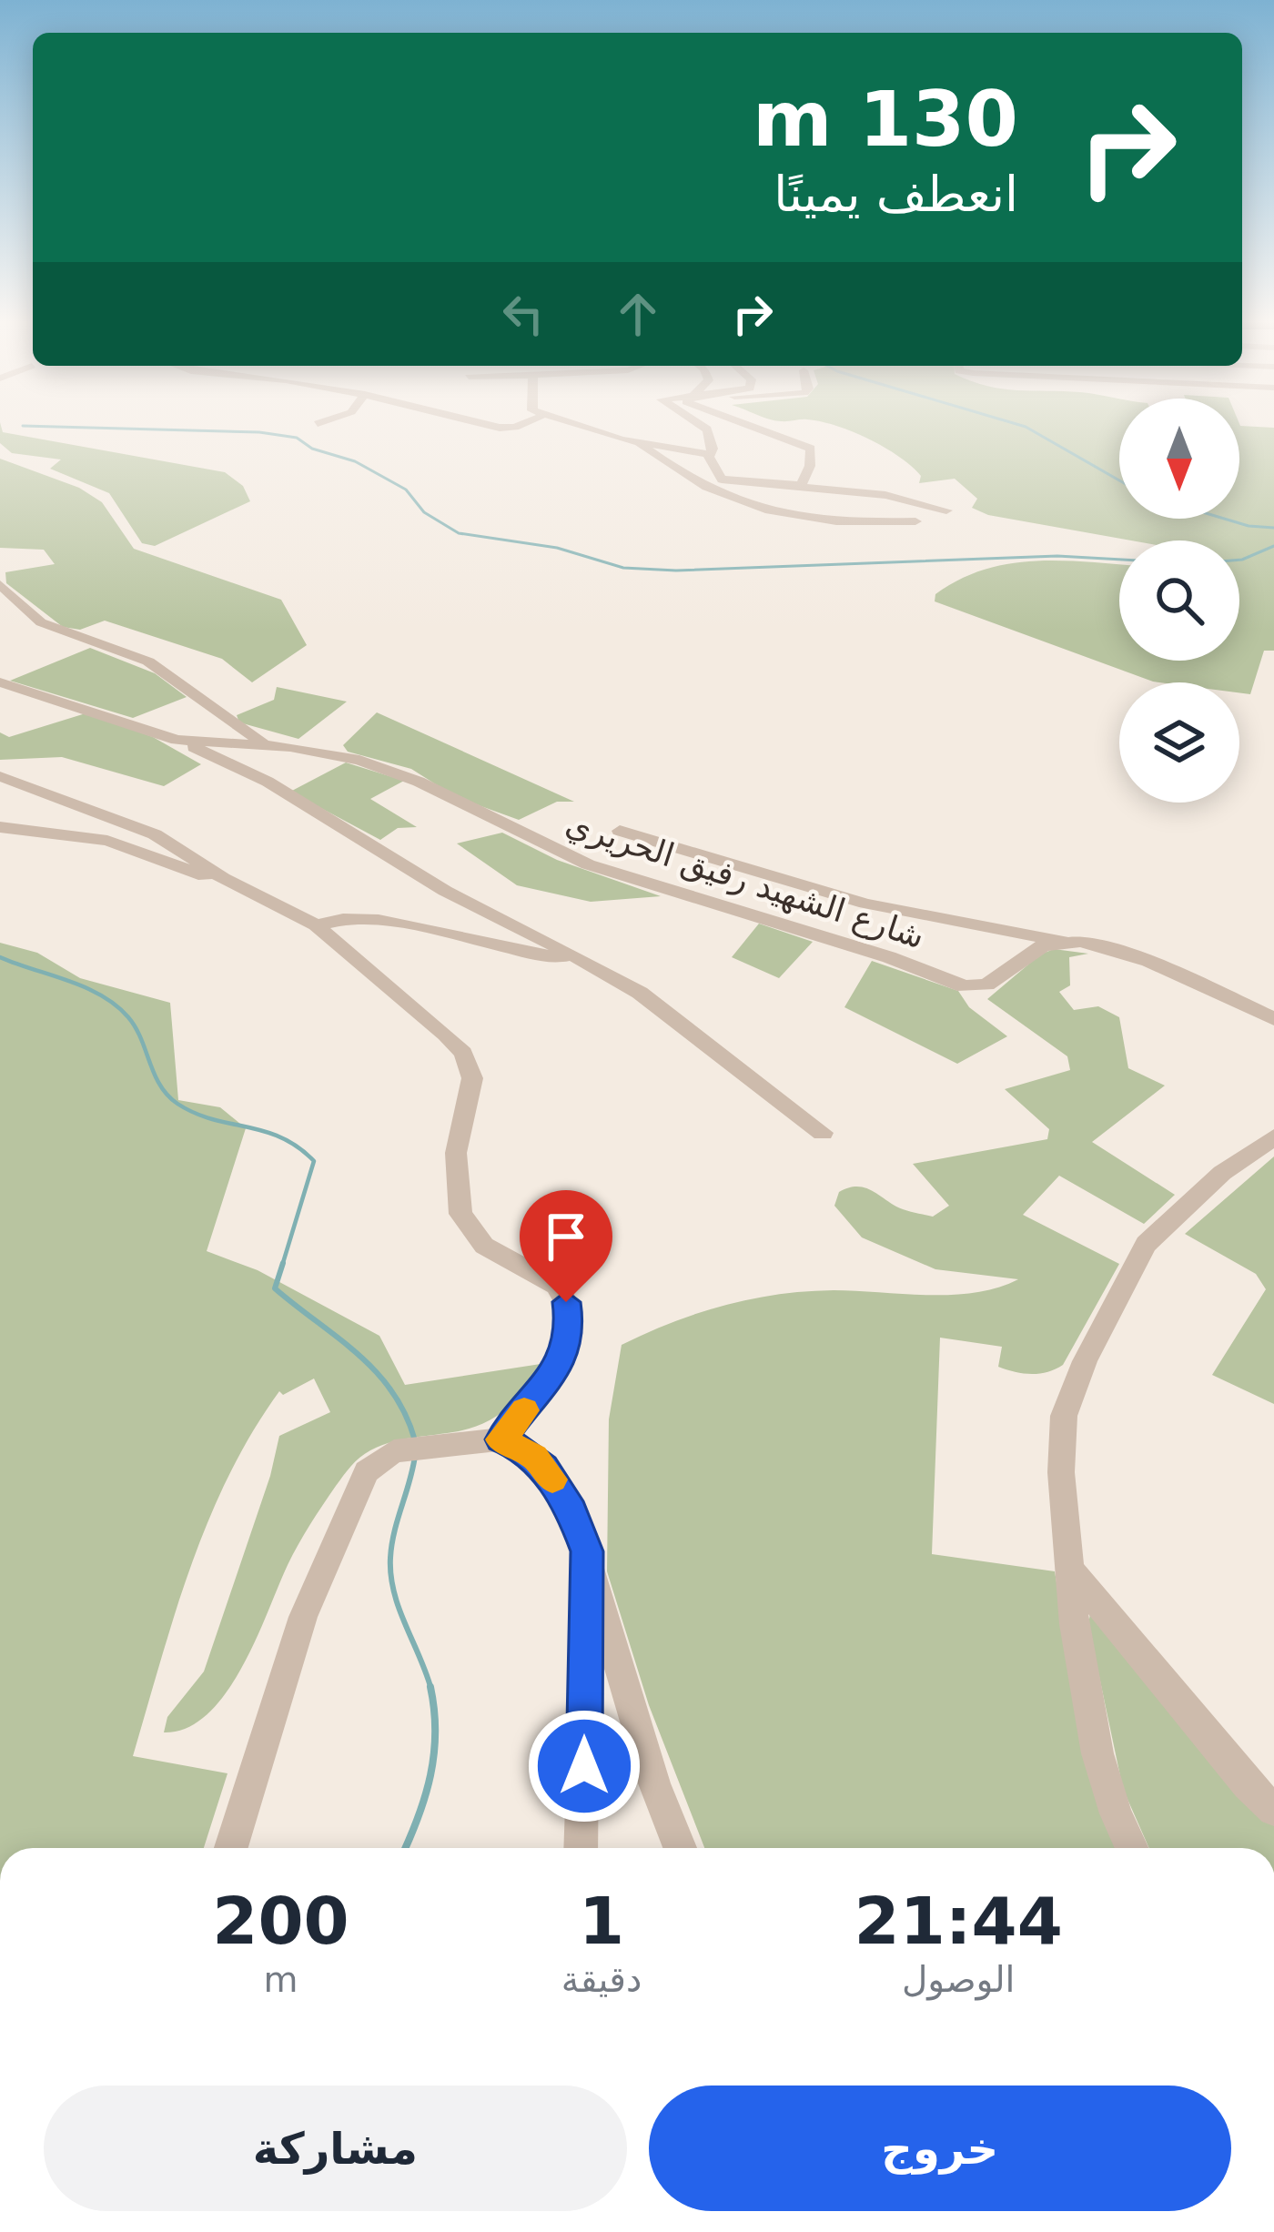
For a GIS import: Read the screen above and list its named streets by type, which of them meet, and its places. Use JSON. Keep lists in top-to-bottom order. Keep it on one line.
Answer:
{"streets":{"street":["شارع الشهيد رفيق الحريري"]},"north":"bottom","page":{"turn":["130 m","انعطف يمينًا"],"eta":["21:44","الوصول","1","دقيقة","200","m"],"buttons":["خروج","مشاركة"]}}
